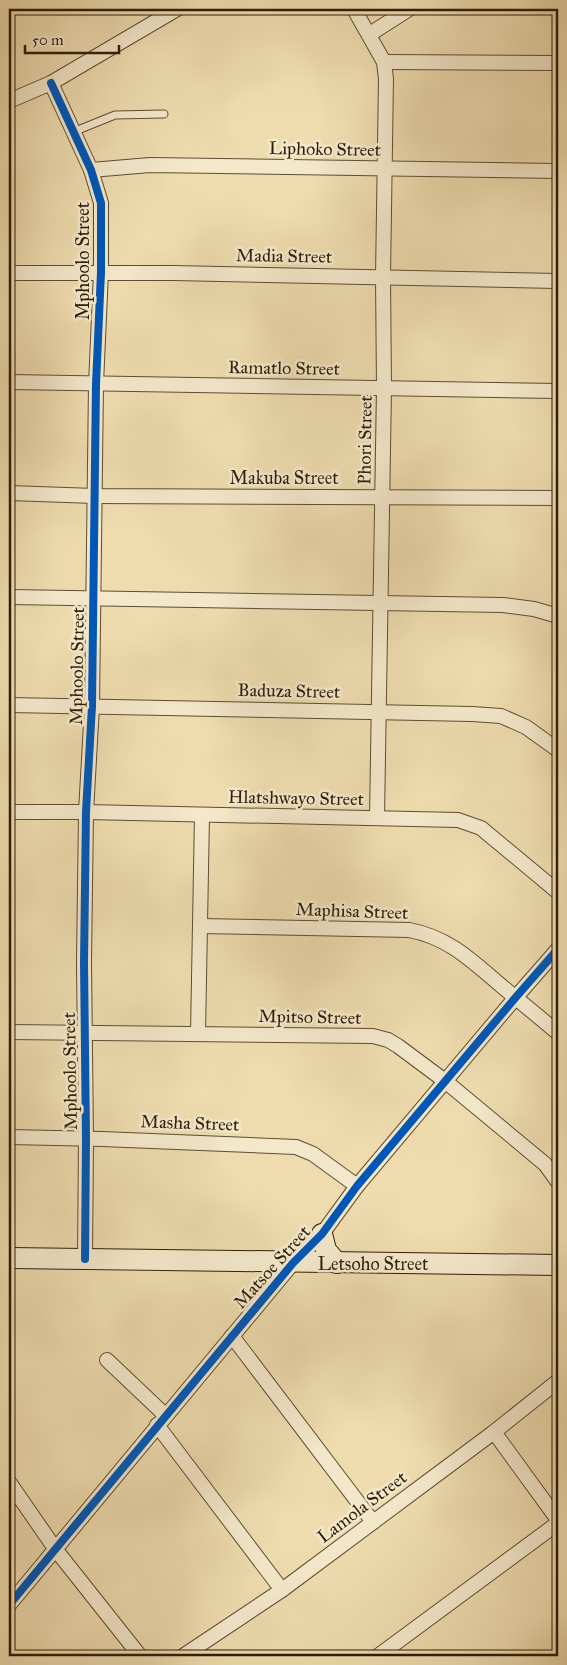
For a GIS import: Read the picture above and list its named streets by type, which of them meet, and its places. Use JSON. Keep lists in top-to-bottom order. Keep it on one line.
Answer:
{"streets":{"street":["Liphoko Street","Madia Street","Mphoolo Street","Ramatlo Street","Phori Street","Makuba Street","Baduza Street","Hlatshwayo Street","Maphisa Street","Mpitso Street","Masha Street","Letsoho Street","Matsoe Street","Lamola Street"]},"crossings":[["Liphoko Street","Mphoolo Street"],["Liphoko Street","Phori Street"],["Madia Street","Mphoolo Street"],["Madia Street","Phori Street"],["Mphoolo Street","Ramatlo Street"],["Mphoolo Street","Makuba Street"],["Mphoolo Street","Baduza Street"],["Mphoolo Street","Hlatshwayo Street"],["Mphoolo Street","Mpitso Street"],["Mphoolo Street","Masha Street"],["Mphoolo Street","Letsoho Street"],["Ramatlo Street","Phori Street"],["Phori Street","Makuba Street"],["Phori Street","Baduza Street"],["Phori Street","Hlatshwayo Street"],["Maphisa Street","Matsoe Street"],["Mpitso Street","Matsoe Street"],["Masha Street","Matsoe Street"],["Letsoho Street","Matsoe Street"]],"scale_bar":"50 m"}
